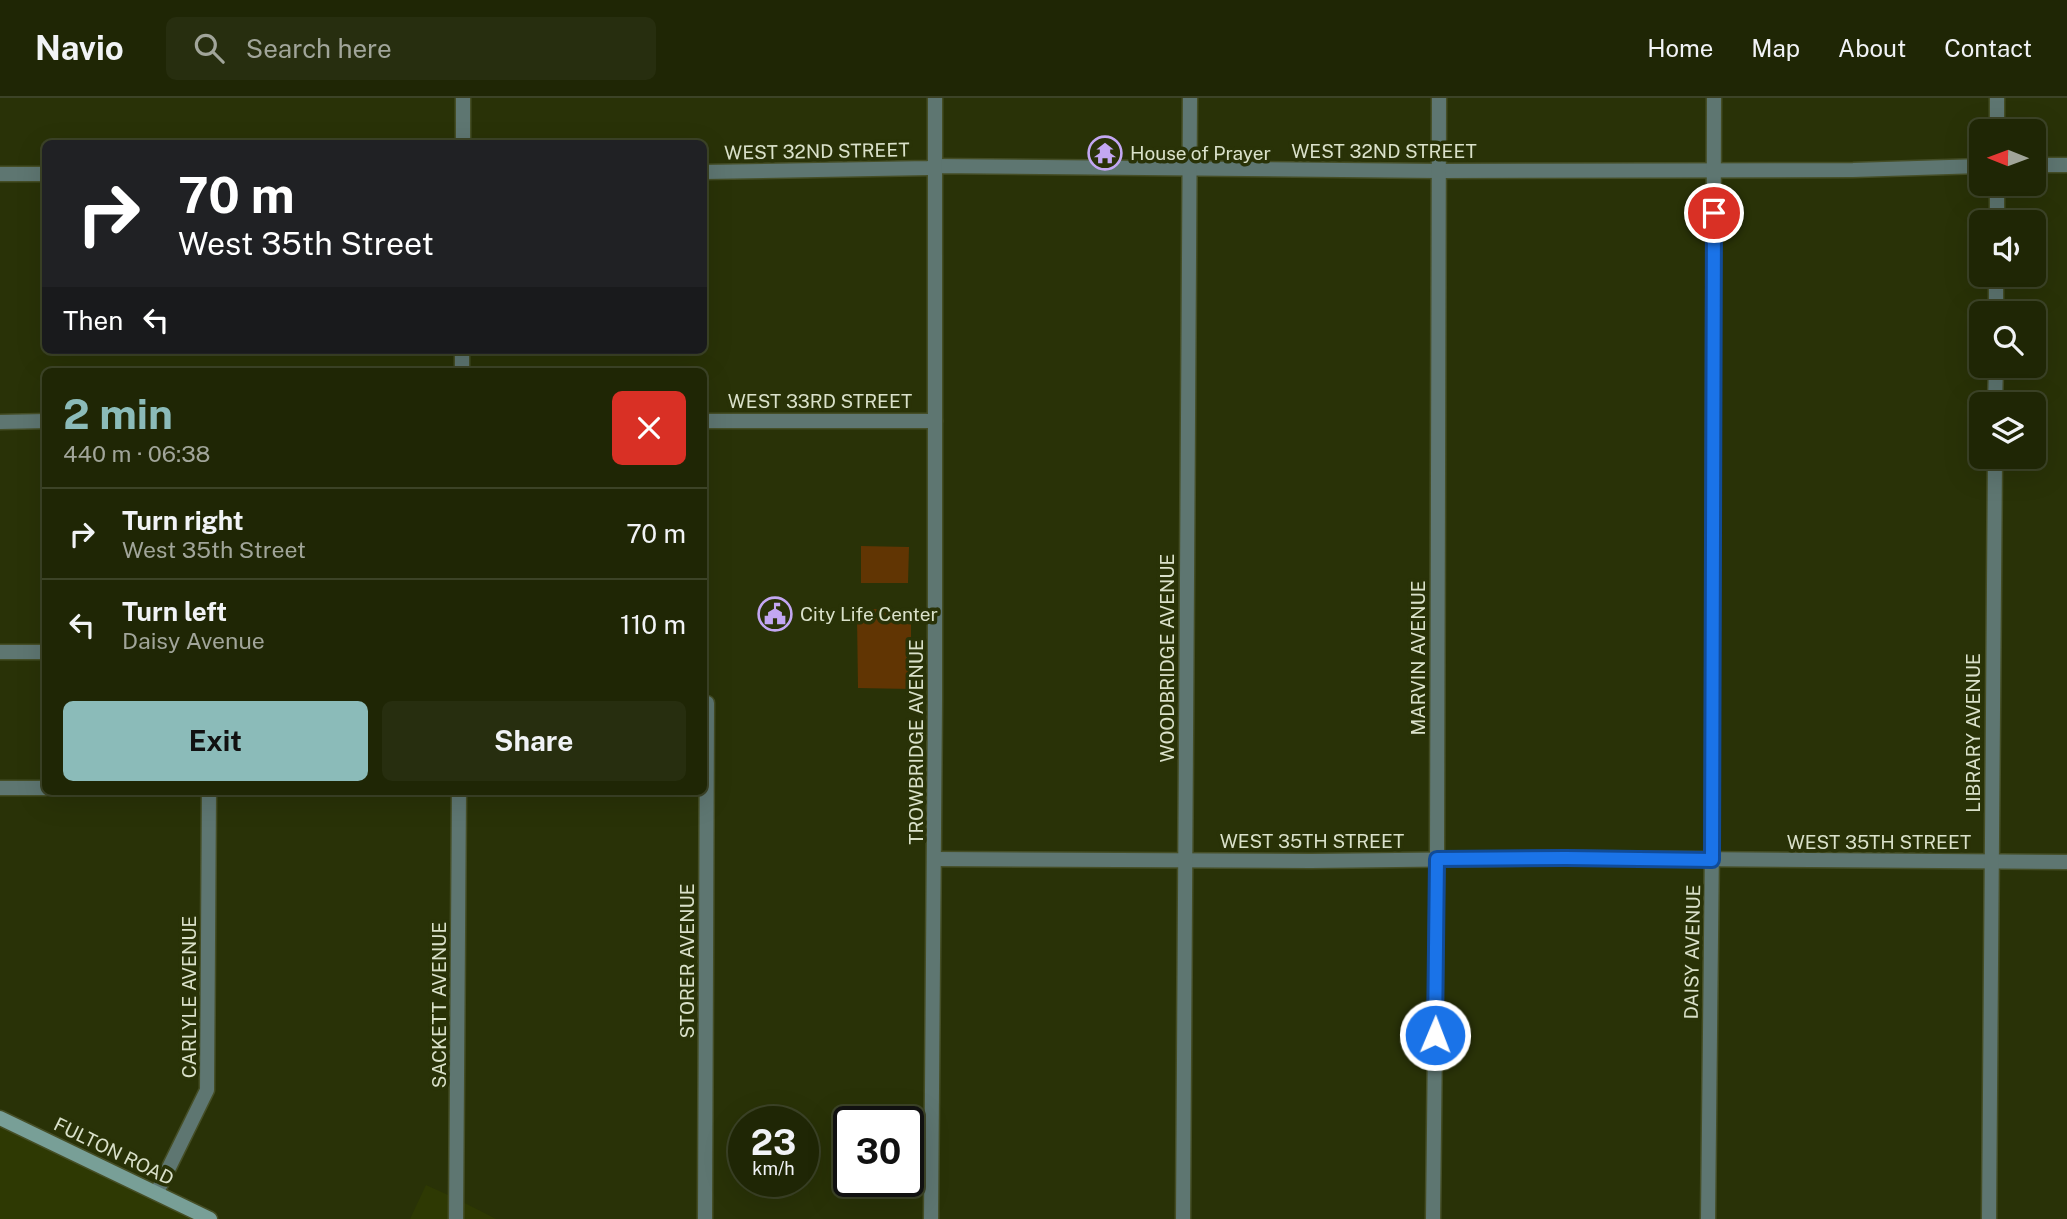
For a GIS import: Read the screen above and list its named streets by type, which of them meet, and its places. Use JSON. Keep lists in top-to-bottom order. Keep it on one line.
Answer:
{"streets":{"main road":["FULTON ROAD"],"street":["WEST 32ND STREET","WEST 33RD STREET","WOODBRIDGE AVENUE","MARVIN AVENUE","LIBRARY AVENUE","TROWBRIDGE AVENUE","WEST 35TH STREET","DAISY AVENUE","STORER AVENUE","CARLYLE AVENUE","SACKETT AVENUE"]},"crossings":[["WEST 32ND STREET","WOODBRIDGE AVENUE"],["WEST 32ND STREET","MARVIN AVENUE"],["WEST 32ND STREET","TROWBRIDGE AVENUE"],["WEST 32ND STREET","DAISY AVENUE"],["WEST 33RD STREET","TROWBRIDGE AVENUE"],["WOODBRIDGE AVENUE","WEST 35TH STREET"],["MARVIN AVENUE","WEST 35TH STREET"],["LIBRARY AVENUE","WEST 35TH STREET"],["TROWBRIDGE AVENUE","WEST 35TH STREET"],["WEST 35TH STREET","DAISY AVENUE"],["CARLYLE AVENUE","FULTON ROAD"]],"places":{"temple":["House of Prayer"],"public building":["City Life Center"]},"north":"left","page":{"header":"Navio","search":"Search here","nav":["Home","Map","About","Contact"],"turn":["70 m","West 35th Street"],"then":"Then","heading":["2 min","440 m · 06:38"],"list":[{"name":"Turn right","note":"West 35th Street","value":"70 m"},{"name":"Turn left","note":"Daisy Avenue","value":"110 m"}],"buttons":["Exit","Share"],"speed":"23 km/h","limit":"30"}}
